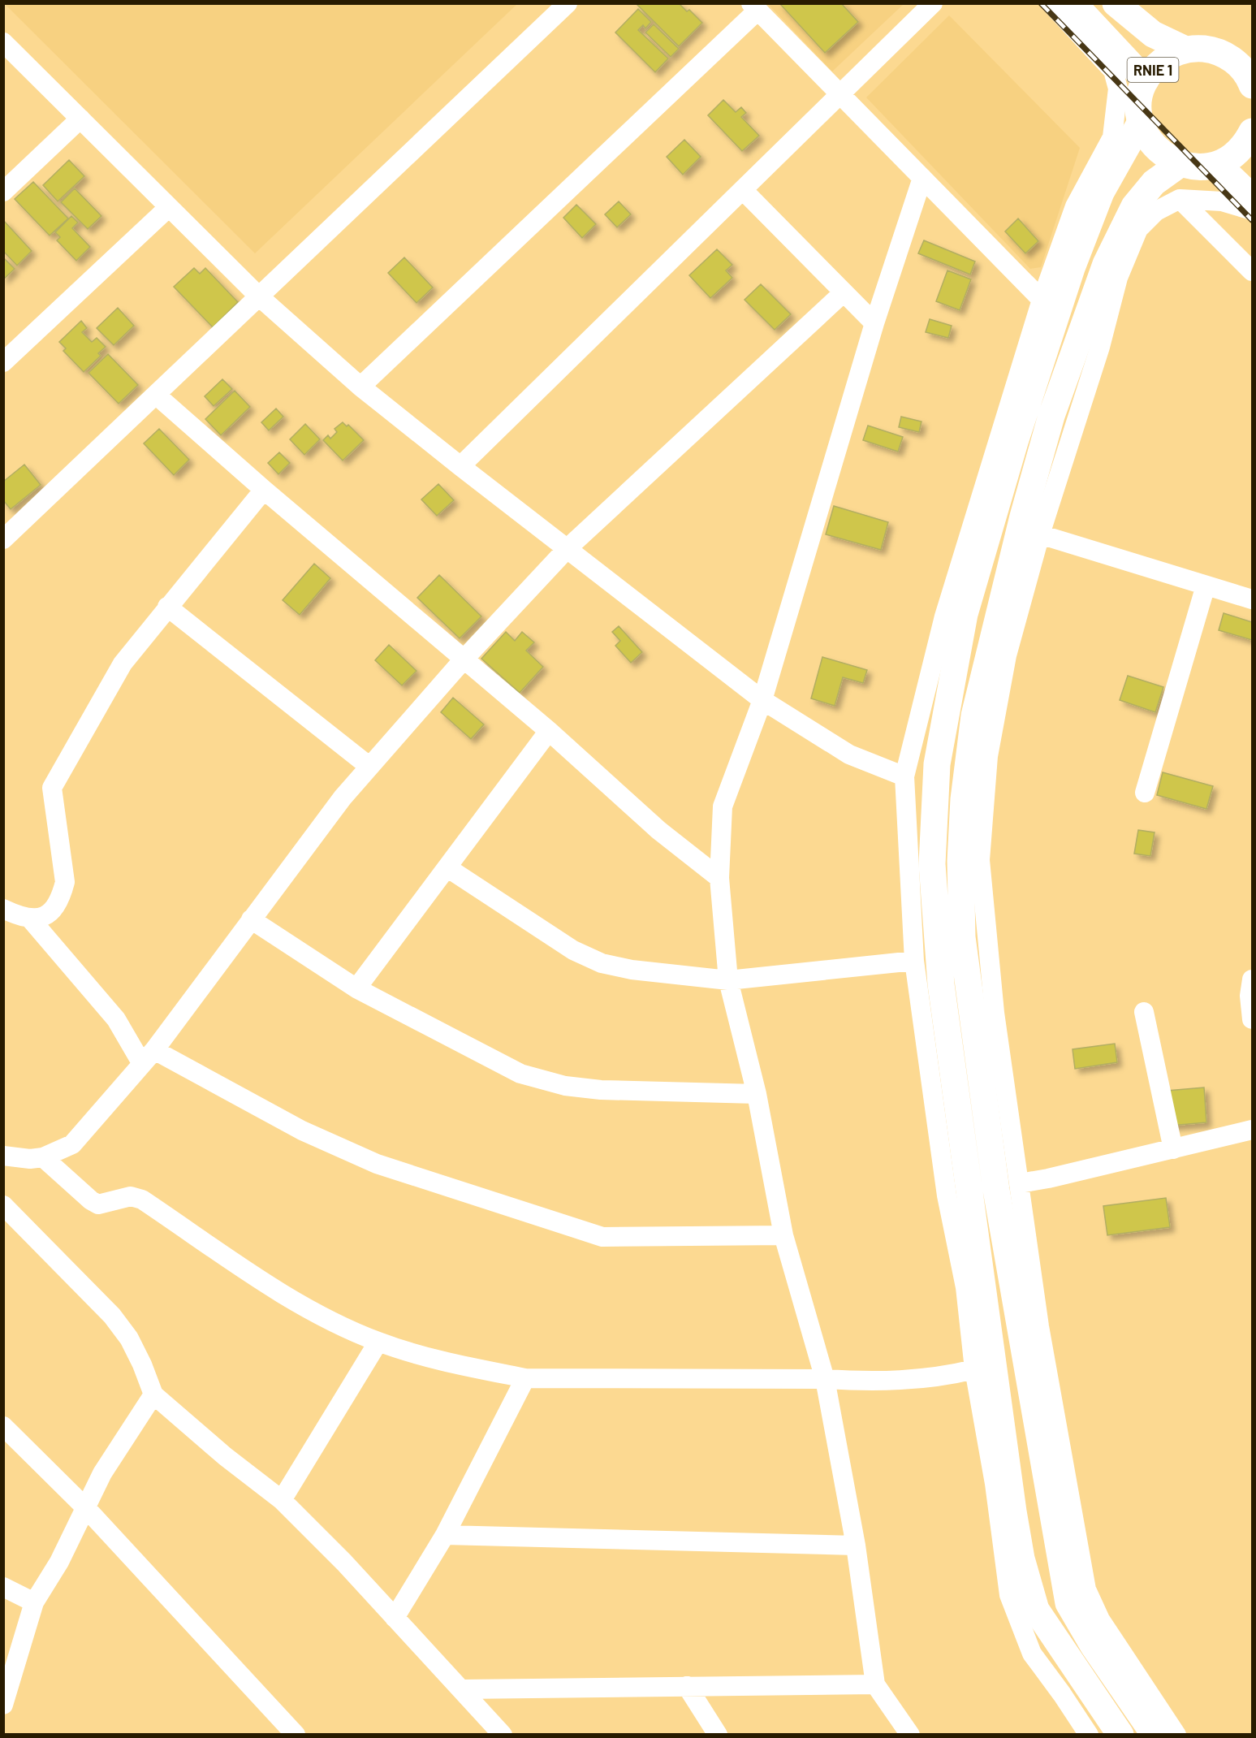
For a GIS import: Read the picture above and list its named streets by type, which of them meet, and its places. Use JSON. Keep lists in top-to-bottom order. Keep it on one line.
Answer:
{"streets":{"main road":["RNIE 1"]}}
